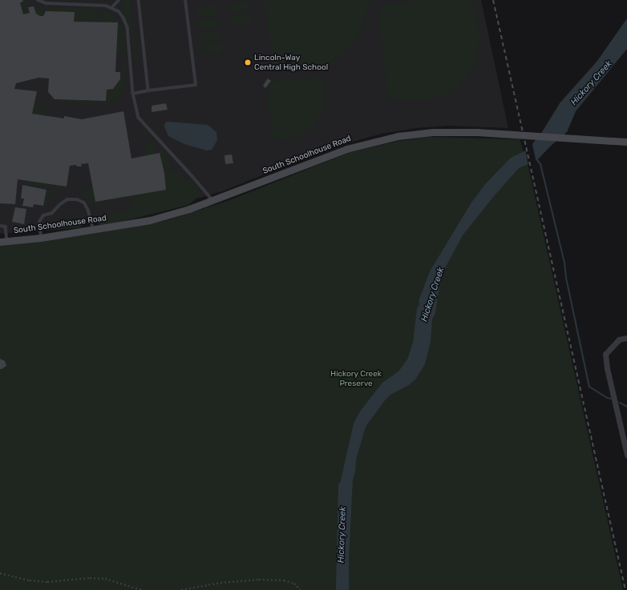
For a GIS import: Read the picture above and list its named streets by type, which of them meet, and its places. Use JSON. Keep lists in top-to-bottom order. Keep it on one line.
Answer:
{"streets":{"street":["South Schoolhouse Road"]},"water":["Hickory Creek"],"parks":["Hickory Creek Preserve"],"places":["Lincoln-Way Central High School"]}
